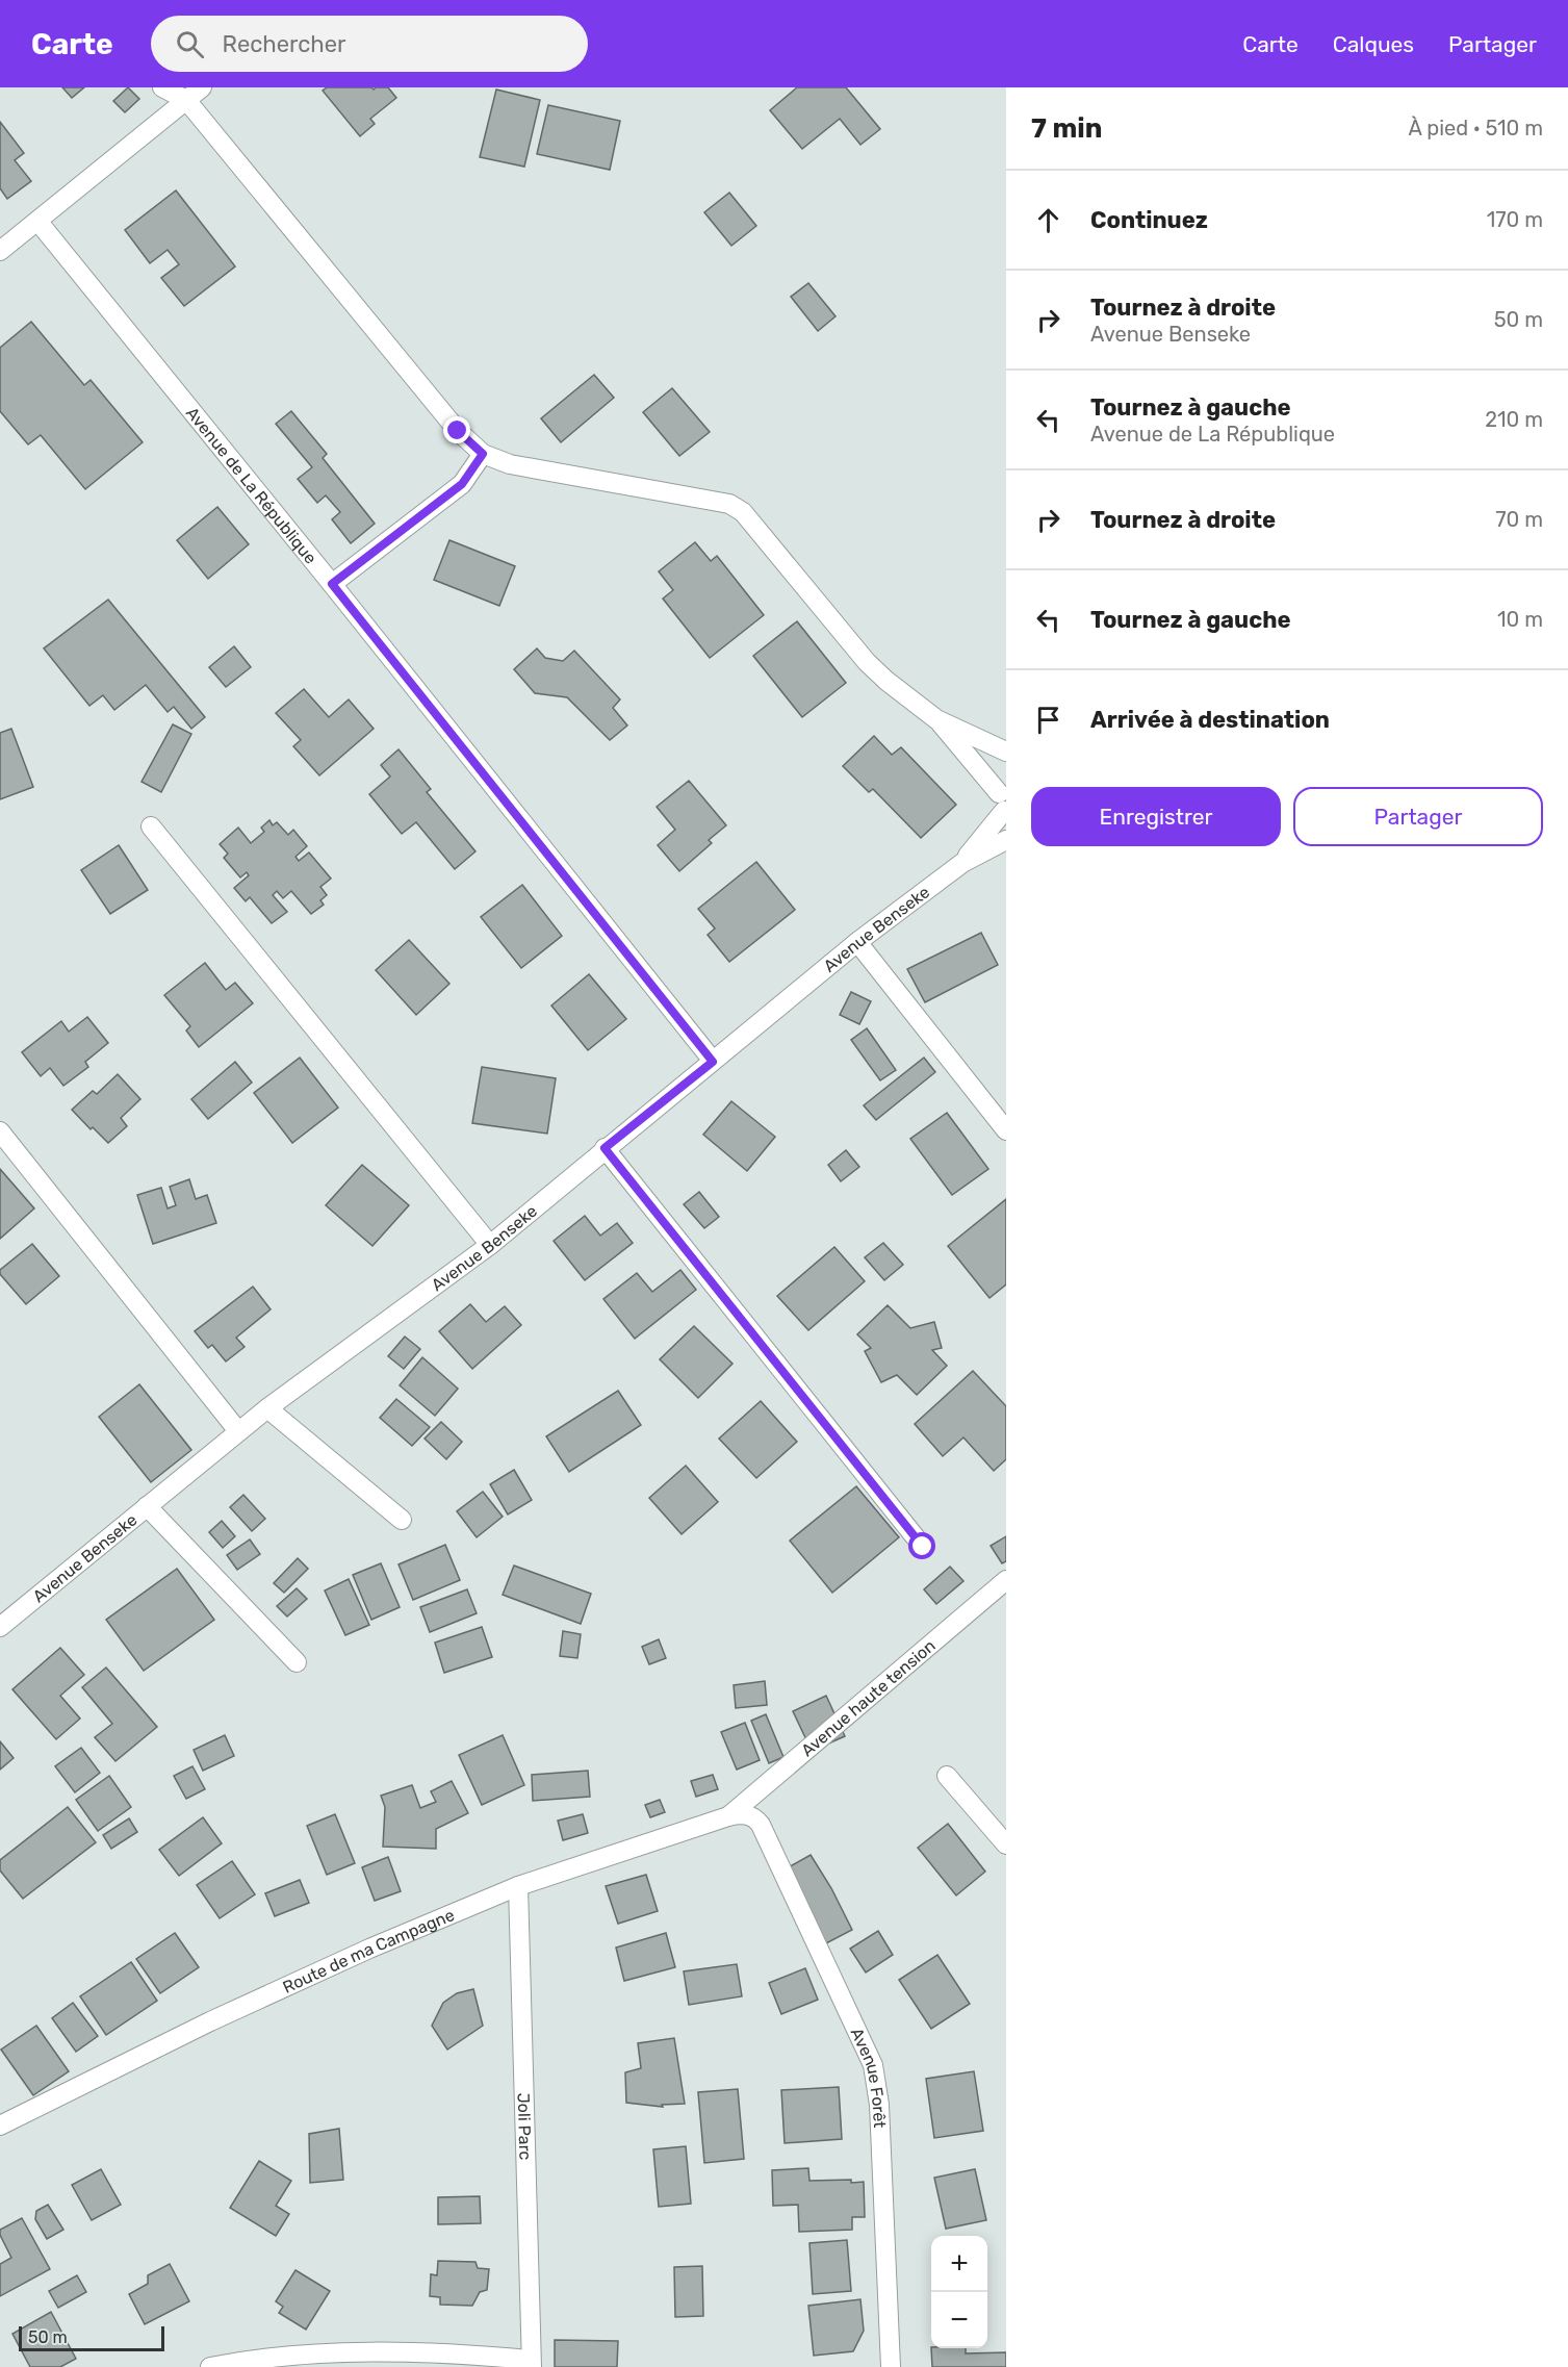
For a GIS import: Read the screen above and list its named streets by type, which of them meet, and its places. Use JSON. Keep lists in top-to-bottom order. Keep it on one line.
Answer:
{"streets":{"street":["Avenue de La République","Avenue Benseke","Avenue haute tension","Route de ma Campagne","Avenue Forêt","Joli Parc"]},"crossings":[["Avenue de La République","Avenue Benseke"],["Avenue haute tension","Route de ma Campagne"],["Route de ma Campagne","Avenue Forêt"],["Route de ma Campagne","Joli Parc"]],"scale_bar":"50 m","page":{"header":"Carte","search":"Rechercher","nav":["Carte","Calques","Partager"],"heading":["7 min","À pied · 510 m"],"list":[["Continuez","170 m"],["Tournez à droite","Avenue Benseke","50 m"],["Tournez à gauche","Avenue de La République","210 m"],["Tournez à droite","70 m"],["Tournez à gauche","10 m"],"Arrivée à destination"],"buttons":["Enregistrer","Partager"],"map_buttons":["+","−"],"scale":"50 m"}}
